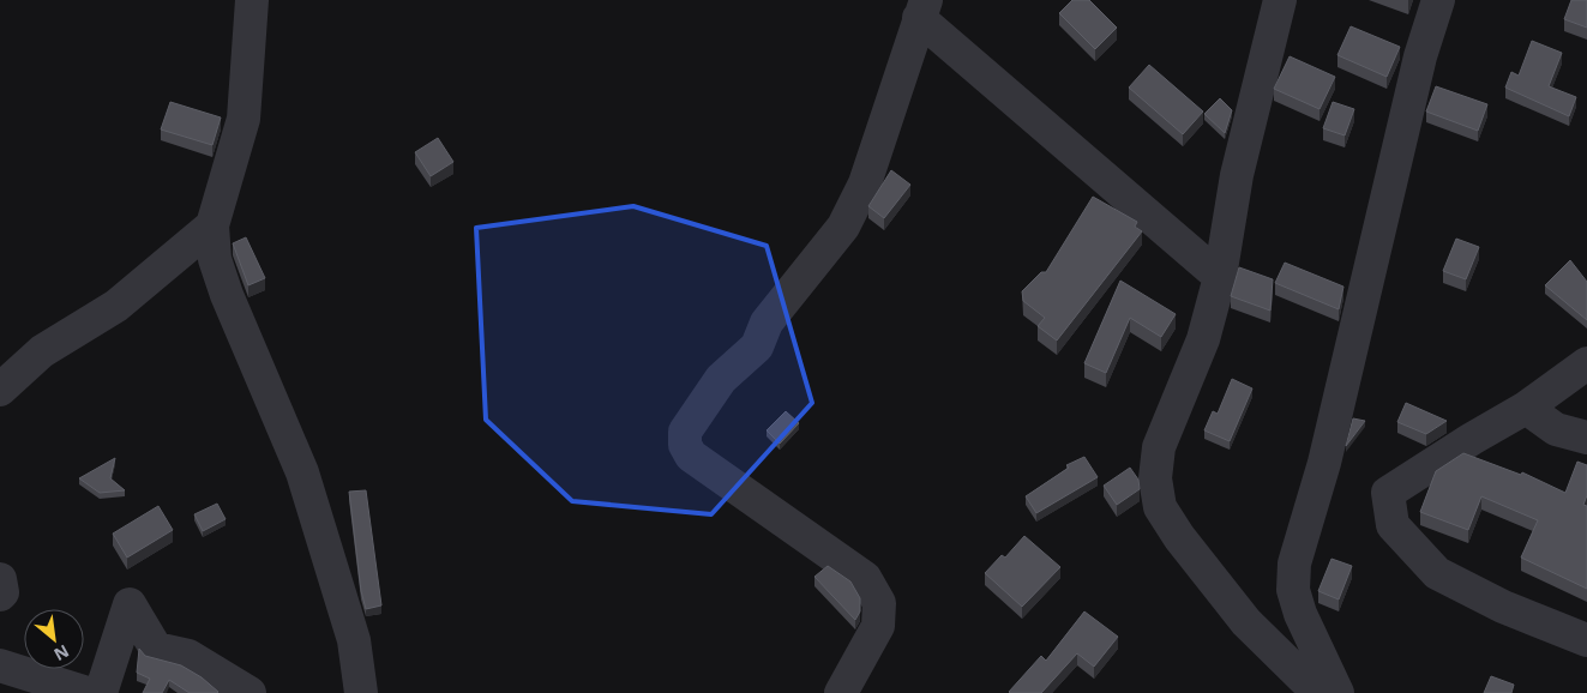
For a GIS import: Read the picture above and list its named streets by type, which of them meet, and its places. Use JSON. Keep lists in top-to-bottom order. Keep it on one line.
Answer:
{"north":"bottom right"}
